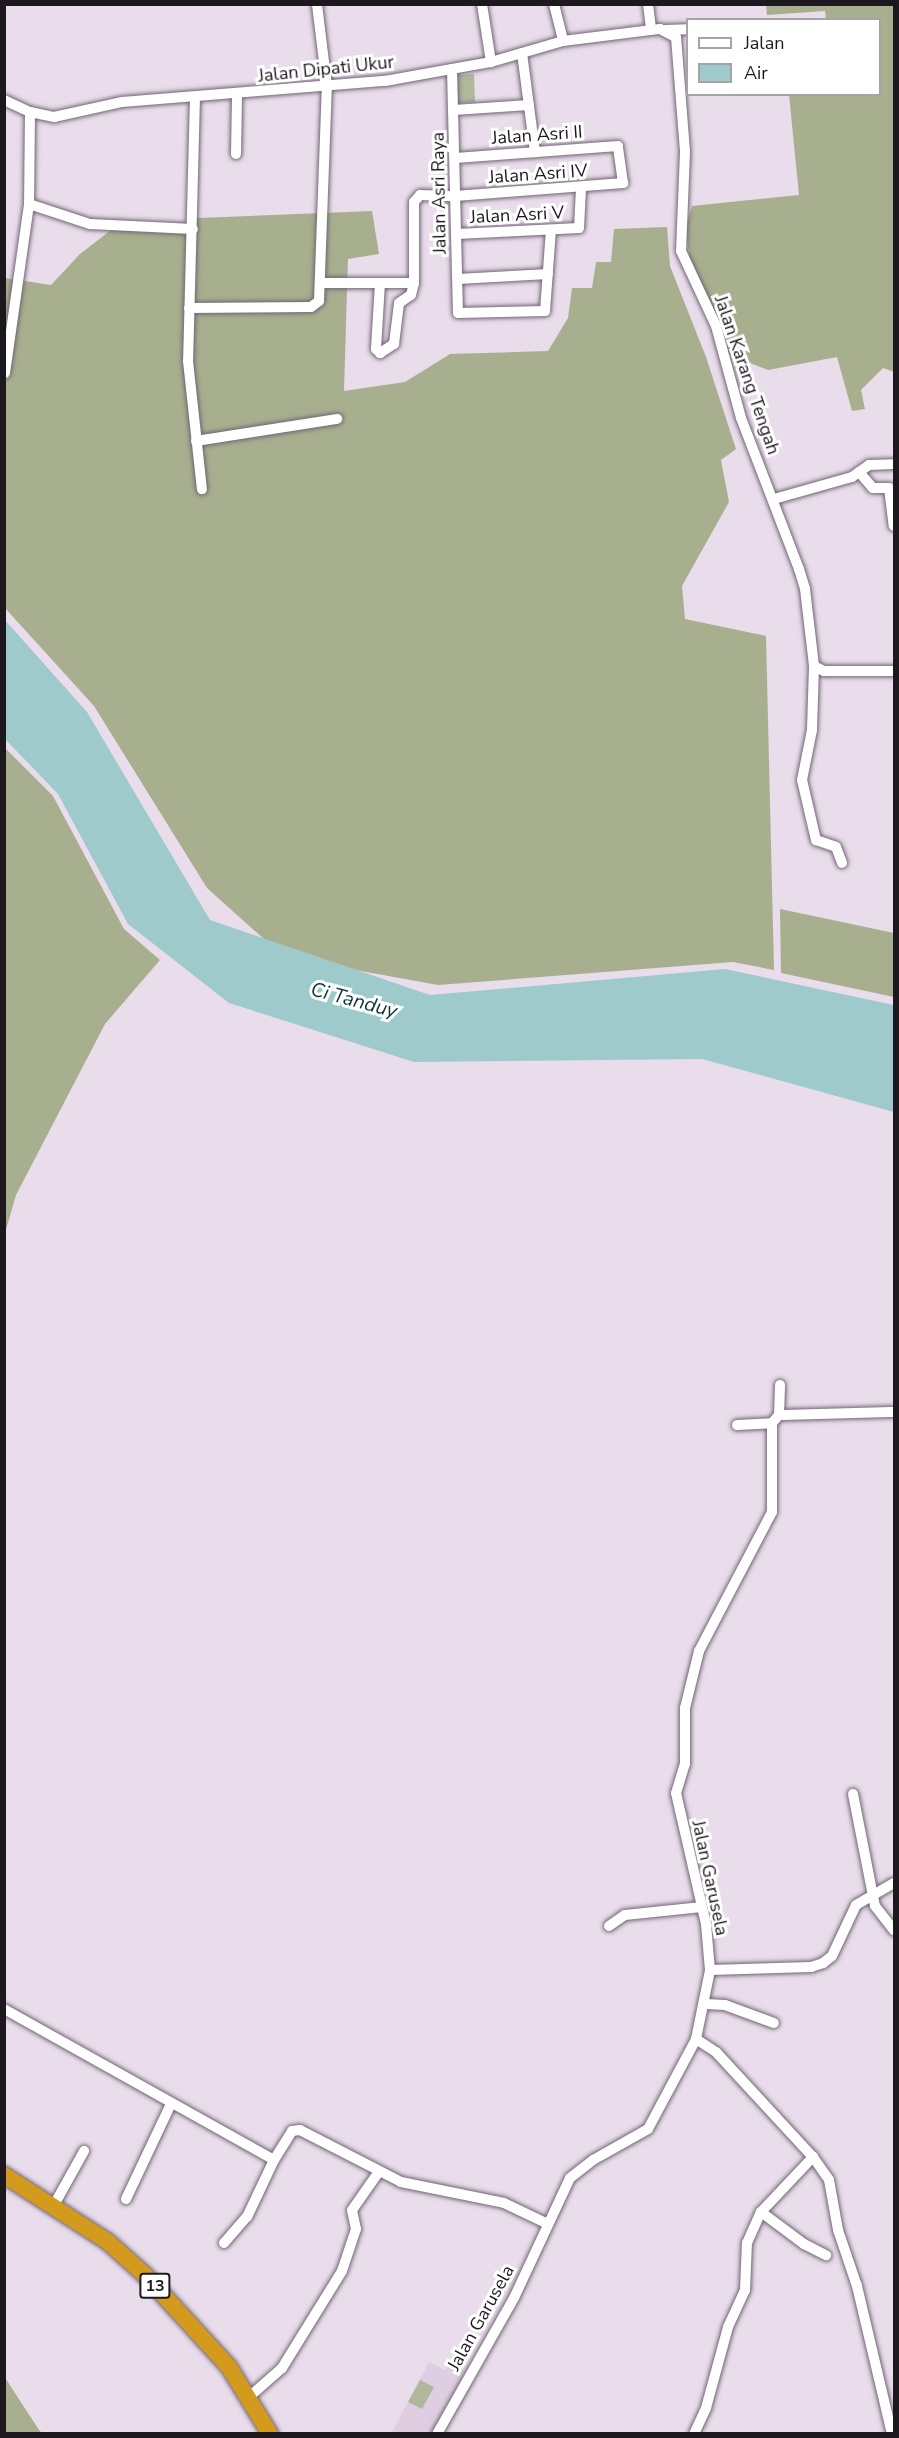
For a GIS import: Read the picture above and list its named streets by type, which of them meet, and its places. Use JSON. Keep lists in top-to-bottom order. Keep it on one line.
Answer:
{"streets":{"highway":["13"],"street":["Jalan Dipati Ukur","Jalan Asri II","Jalan Asri IV","Jalan Asri Raya","Jalan Asri V","Jalan Karang Tengah","Jalan Garusela"]},"crossings":[["Jalan Dipati Ukur","Jalan Asri Raya"],["Jalan Asri II","Jalan Asri IV"],["Jalan Asri II","Jalan Asri Raya"],["Jalan Asri IV","Jalan Asri Raya"],["Jalan Asri IV","Jalan Asri V"],["Jalan Asri Raya","Jalan Asri V"]],"water":["Ci Tanduy"],"legend":["Jalan","Air"]}
